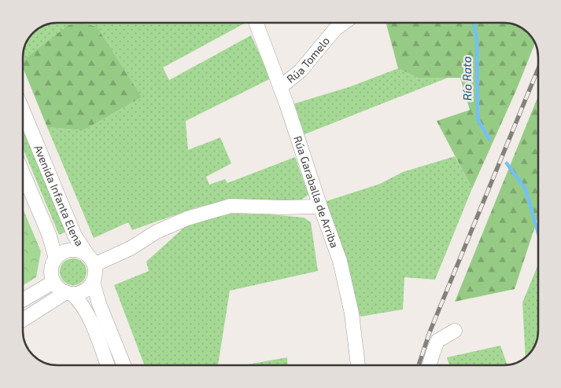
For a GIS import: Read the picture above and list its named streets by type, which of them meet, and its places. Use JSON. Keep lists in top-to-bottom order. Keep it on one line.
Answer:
{"streets":{"street":["Rúa Tomelo","Rúa Garaballa de Arriba","Avenida Infanta Elena"]},"crossings":[["Rúa Tomelo","Rúa Garaballa de Arriba"]],"water":["Río Rato"]}
